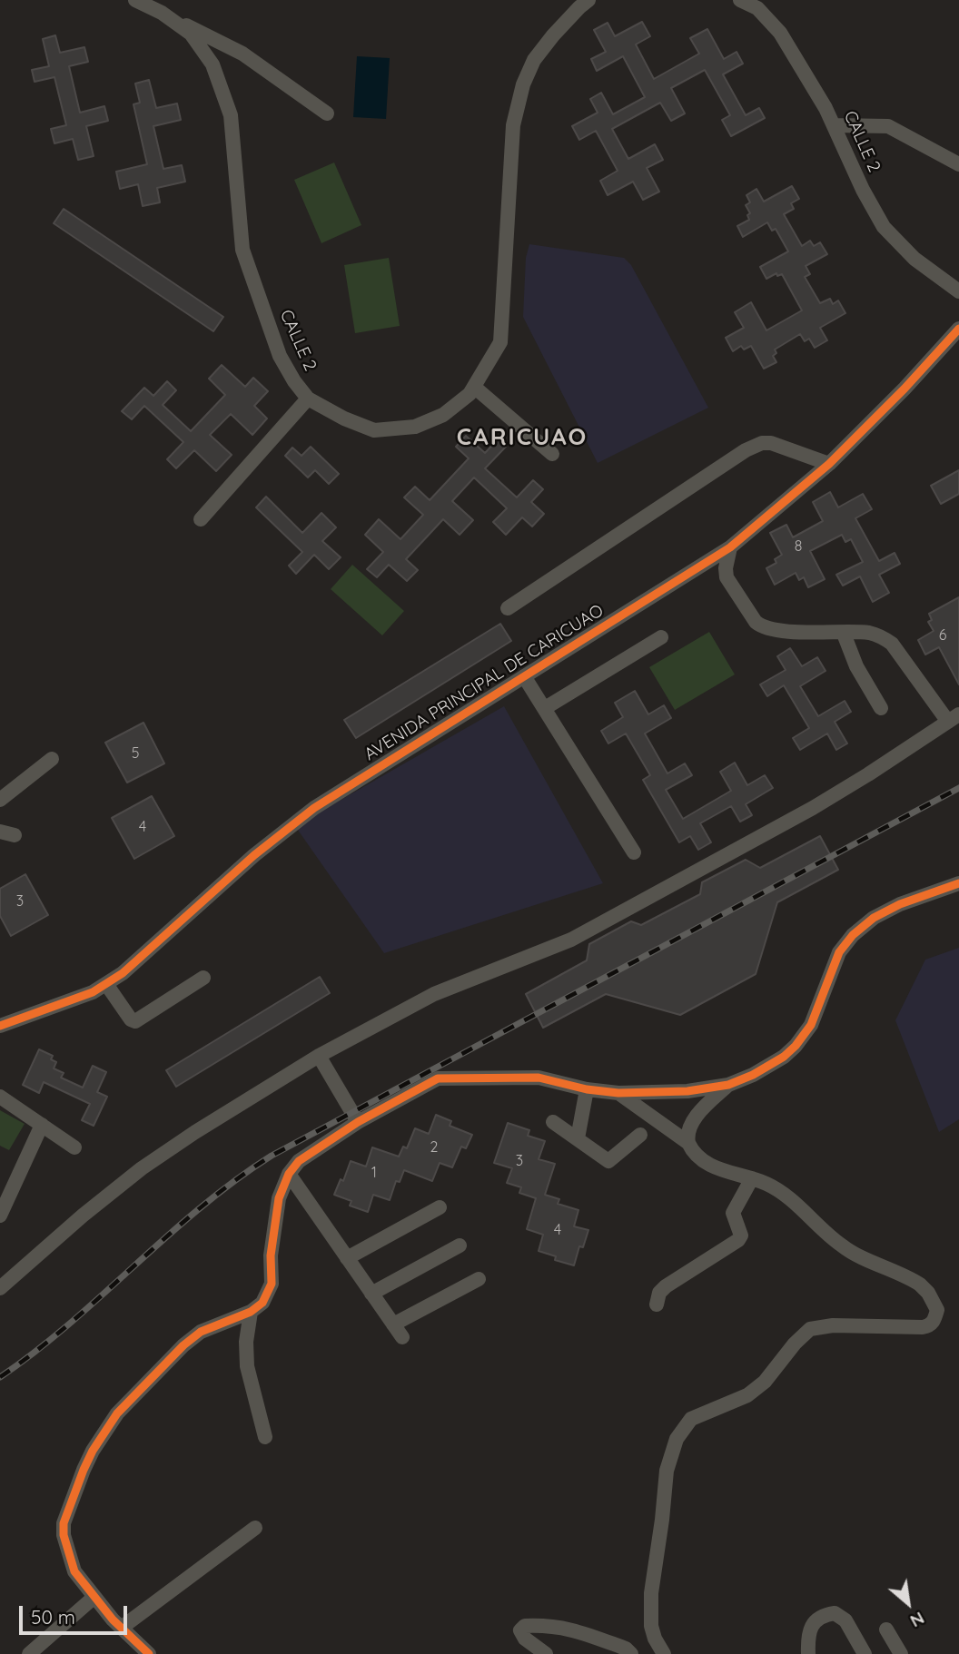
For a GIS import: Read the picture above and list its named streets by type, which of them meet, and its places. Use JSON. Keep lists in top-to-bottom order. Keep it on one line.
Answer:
{"streets":{"street":["CALLE 2","AVENIDA PRINCIPAL DE CARICUAO"]},"districts":["CARICUAO"],"house_numbers":["8","6","5","4","3","2","3","1","4"],"scale_bar":"50 m","north":"bottom right"}
